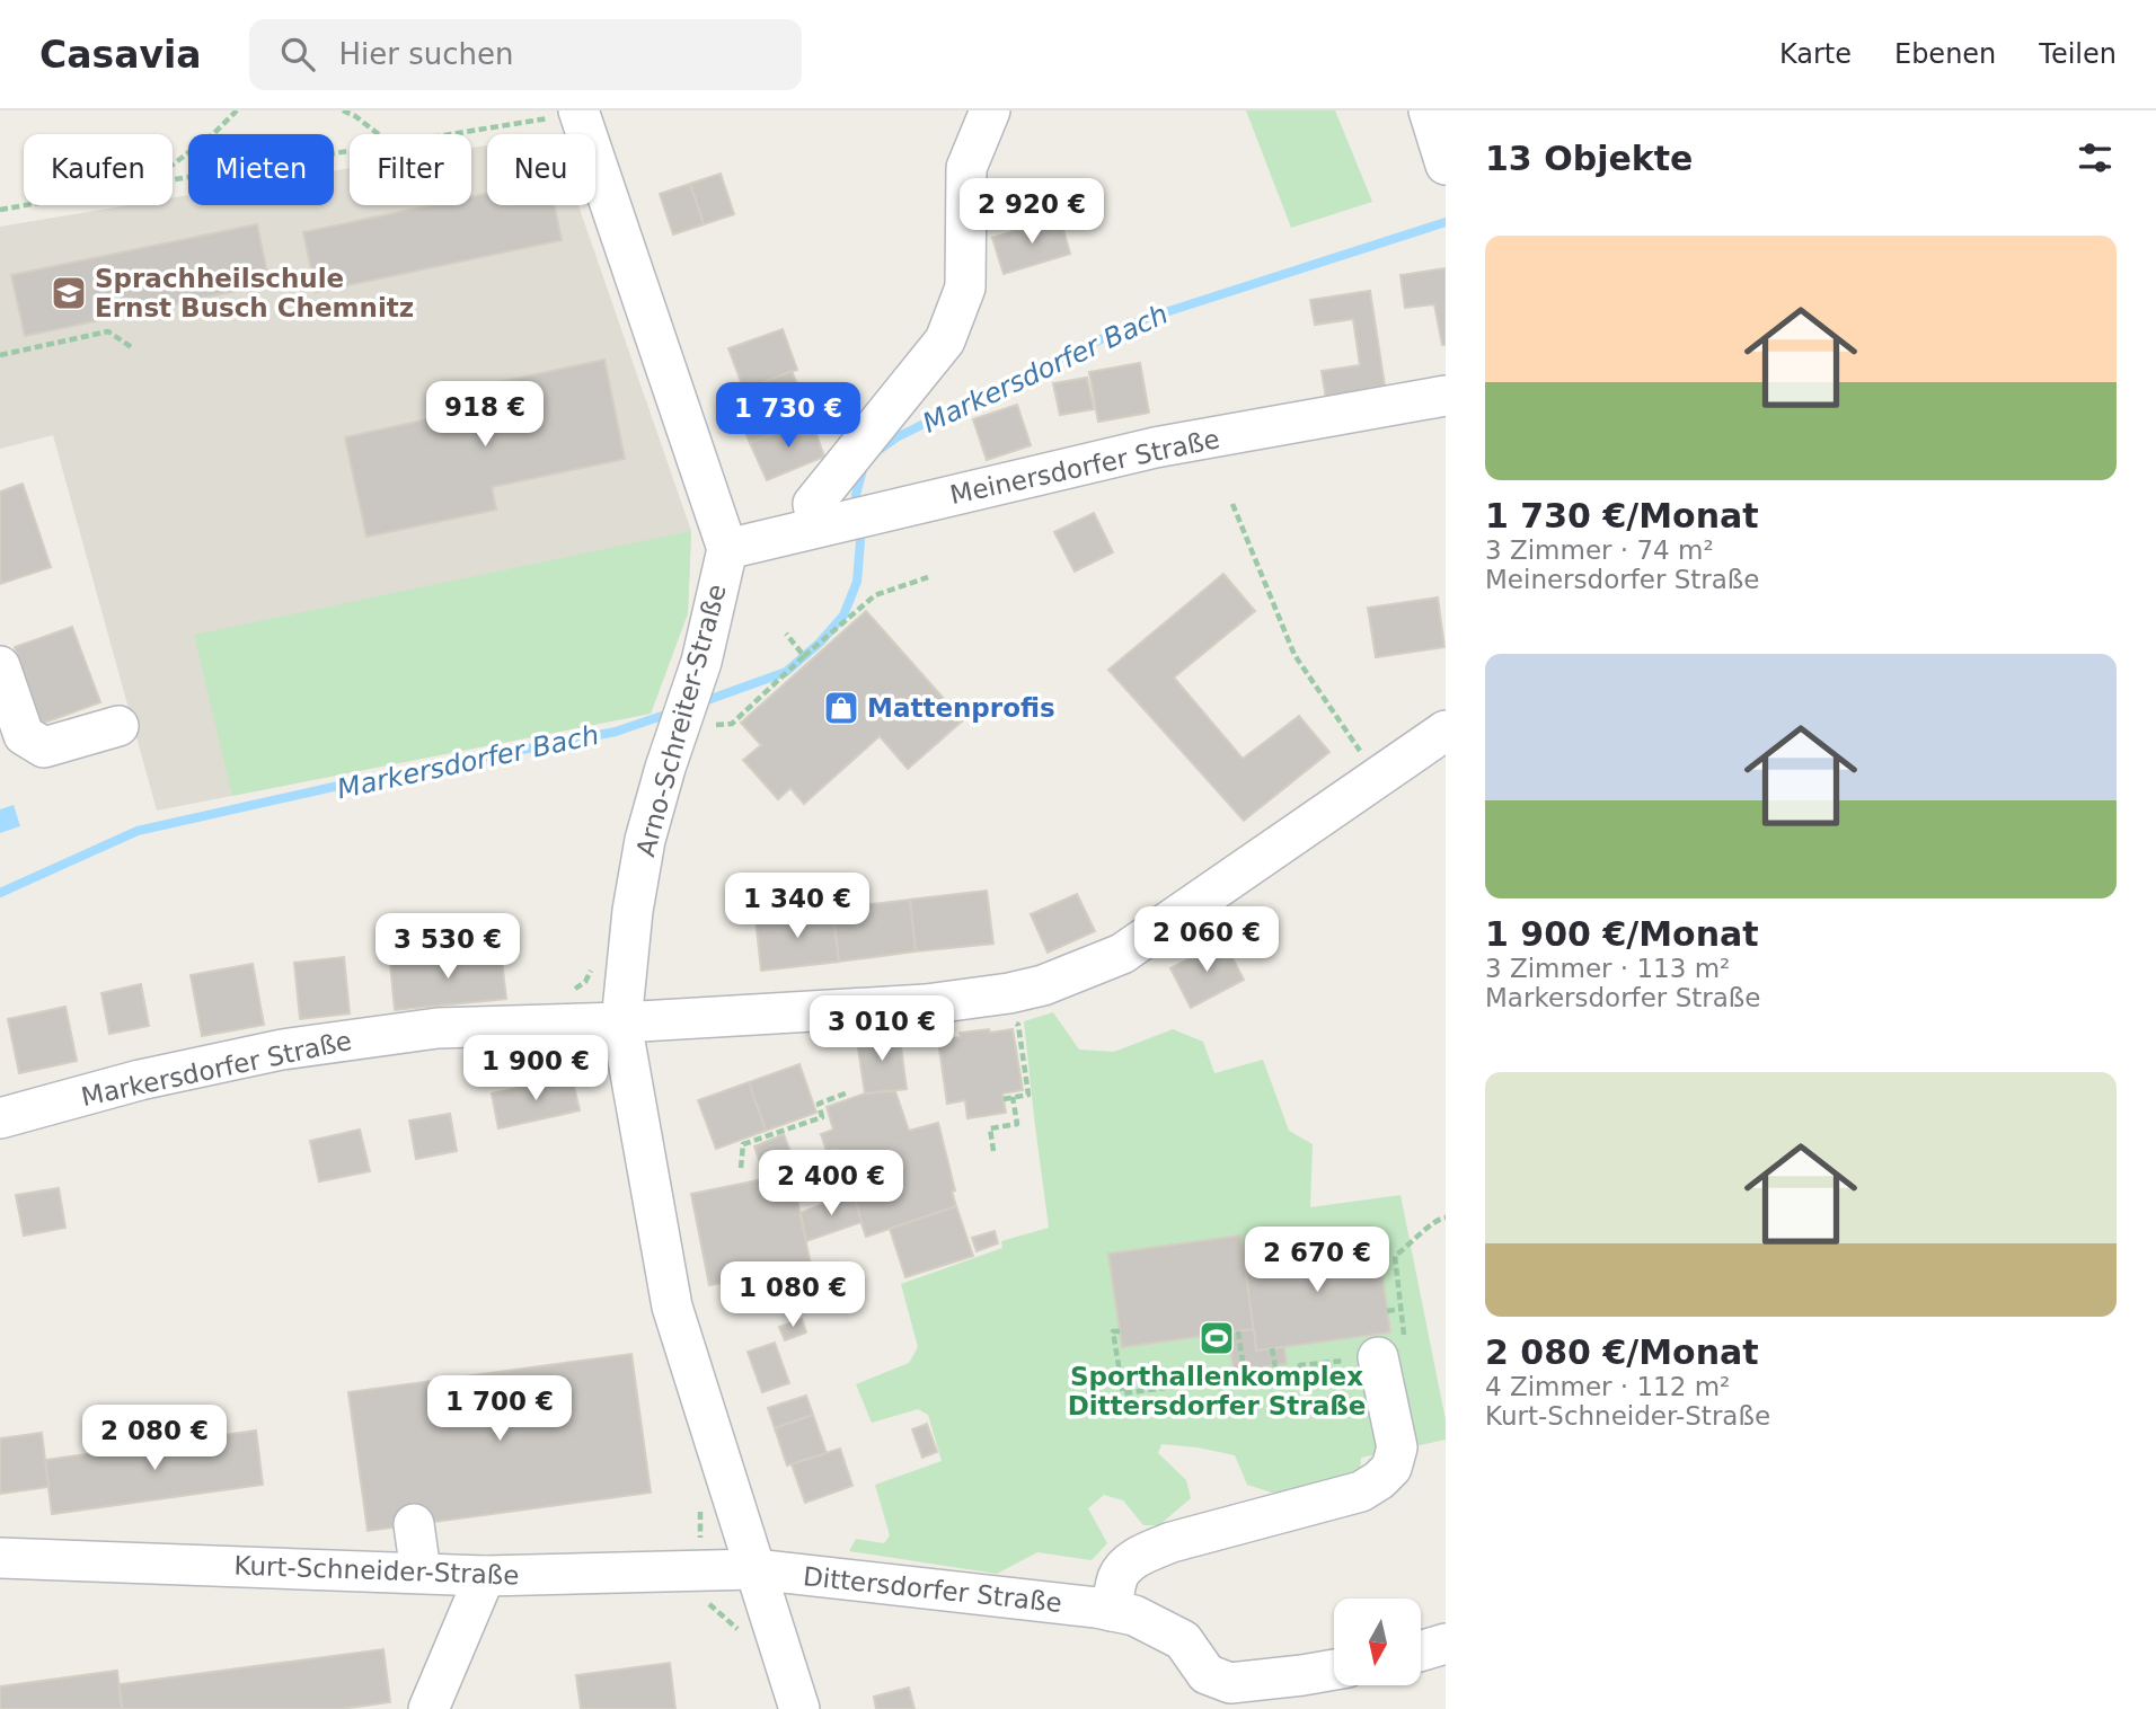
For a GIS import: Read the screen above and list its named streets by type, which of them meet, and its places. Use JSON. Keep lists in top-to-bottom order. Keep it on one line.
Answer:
{"streets":{"street":["Meinersdorfer Straße","Arno-Schreiter-Straße","Markersdorfer Straße","Kurt-Schneider-Straße","Dittersdorfer Straße"]},"crossings":[["Meinersdorfer Straße","Arno-Schreiter-Straße"],["Arno-Schreiter-Straße","Markersdorfer Straße"],["Arno-Schreiter-Straße","Dittersdorfer Straße"],["Markersdorfer Straße","Dittersdorfer Straße"],["Kurt-Schneider-Straße","Dittersdorfer Straße"]],"water":["Markersdorfer Bach"],"places":{"school or university":["Sprachheilschule Ernst Busch Chemnitz"],"shop":["Mattenprofis"],"sports":["Sporthallenkomplex Dittersdorfer Straße"]},"north":"bottom","page":{"header":"Casavia","search":"Hier suchen","nav":["Karte","Ebenen","Teilen"],"heading":"13 Objekte","chip":["Kaufen","Mieten","Filter","Neu"],"price":["2 920 €","918 €","1 730 €","1 340 €","2 060 €","3 530 €","3 010 €","1 900 €","2 400 €","2 670 €","1 080 €","1 700 €","2 080 €"],"list":[{"name":"1 730 €/Monat","note":"3 Zimmer · 74 m² · Meinersdorfer Straße"},{"name":"1 900 €/Monat","note":"3 Zimmer · 113 m² · Markersdorfer Straße"},{"name":"2 080 €/Monat","note":"4 Zimmer · 112 m² · Kurt-Schneider-Straße"}]}}
